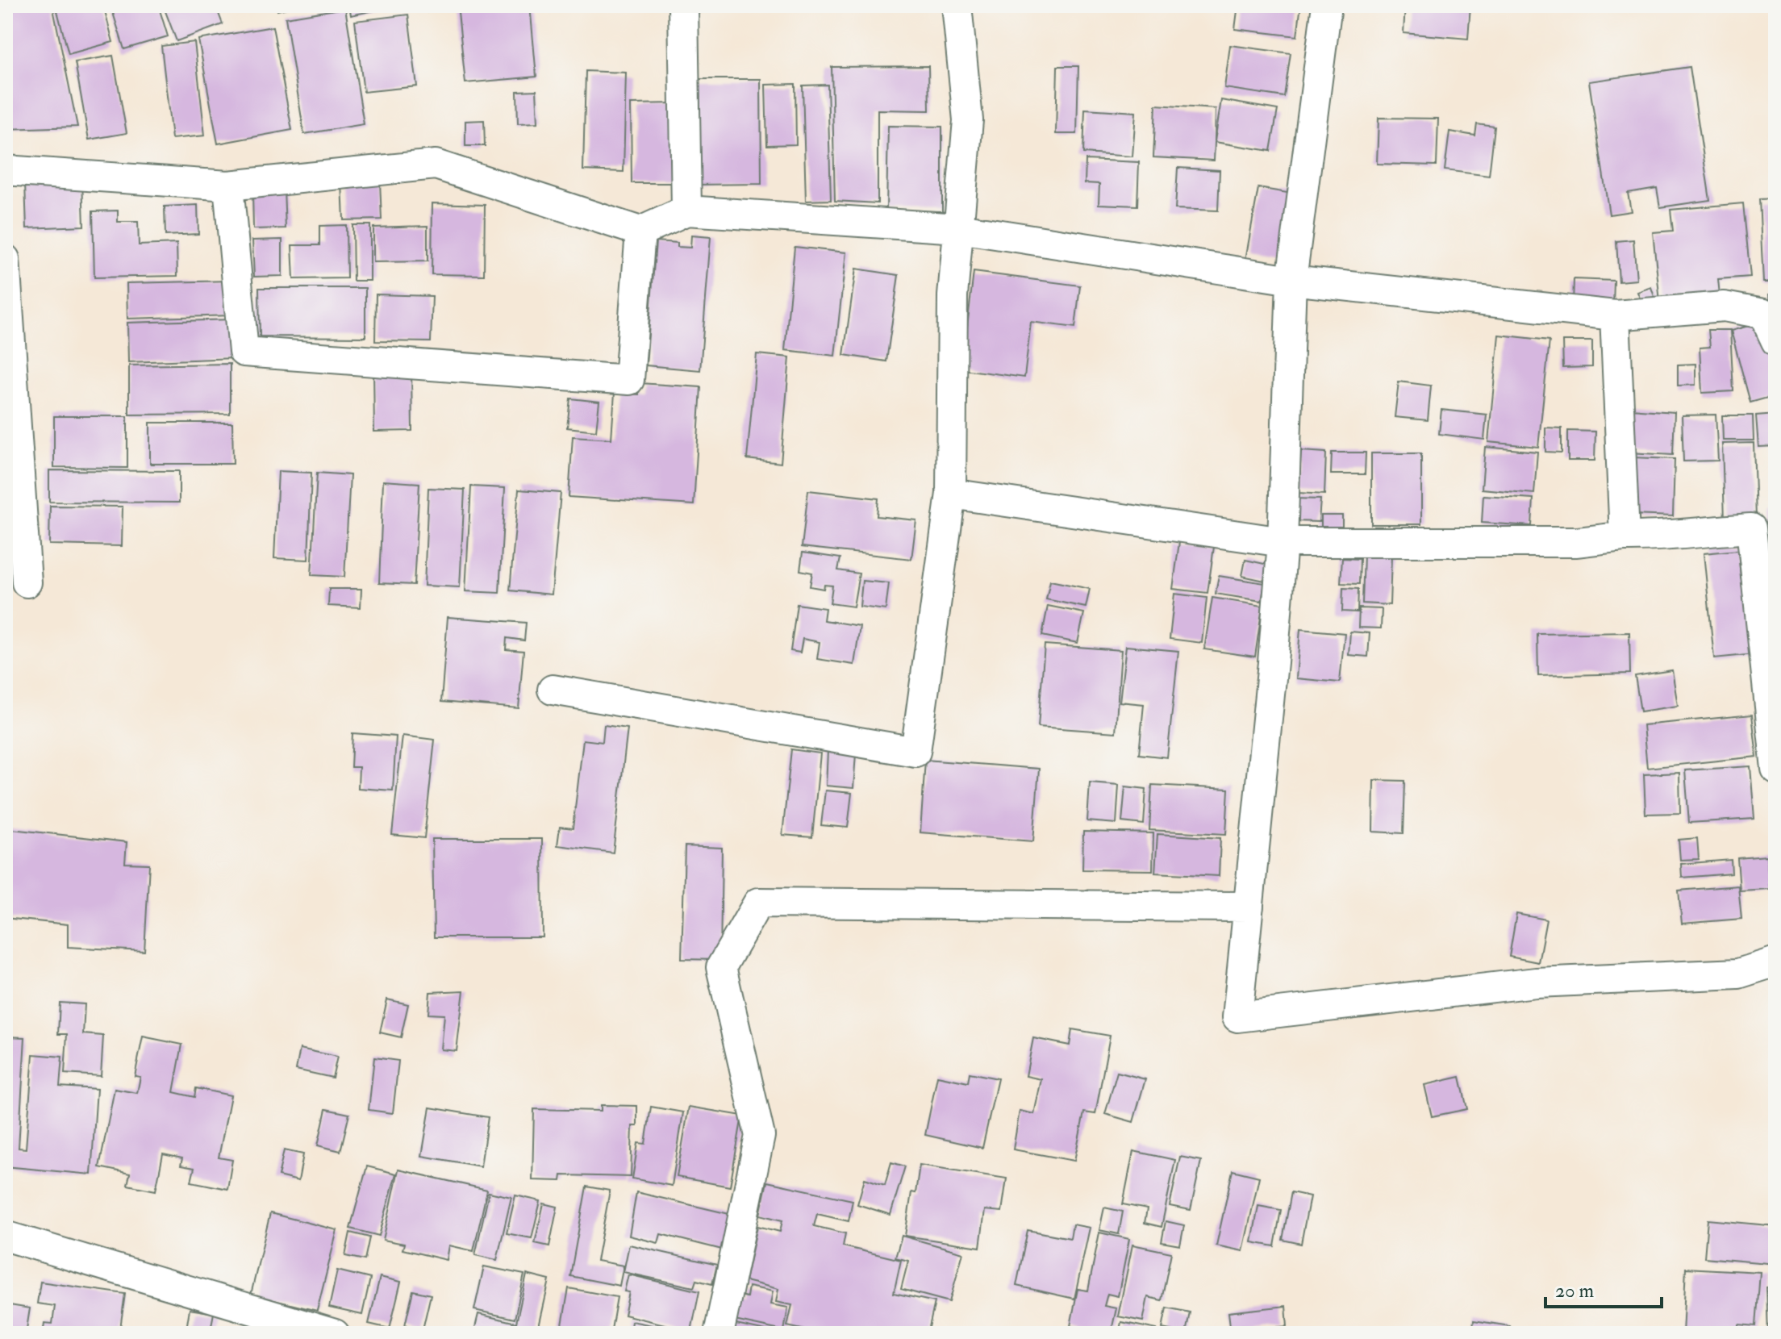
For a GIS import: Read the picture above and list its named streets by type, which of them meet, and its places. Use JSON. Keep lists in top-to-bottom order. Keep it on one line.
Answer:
{"scale_bar":"20 m"}
